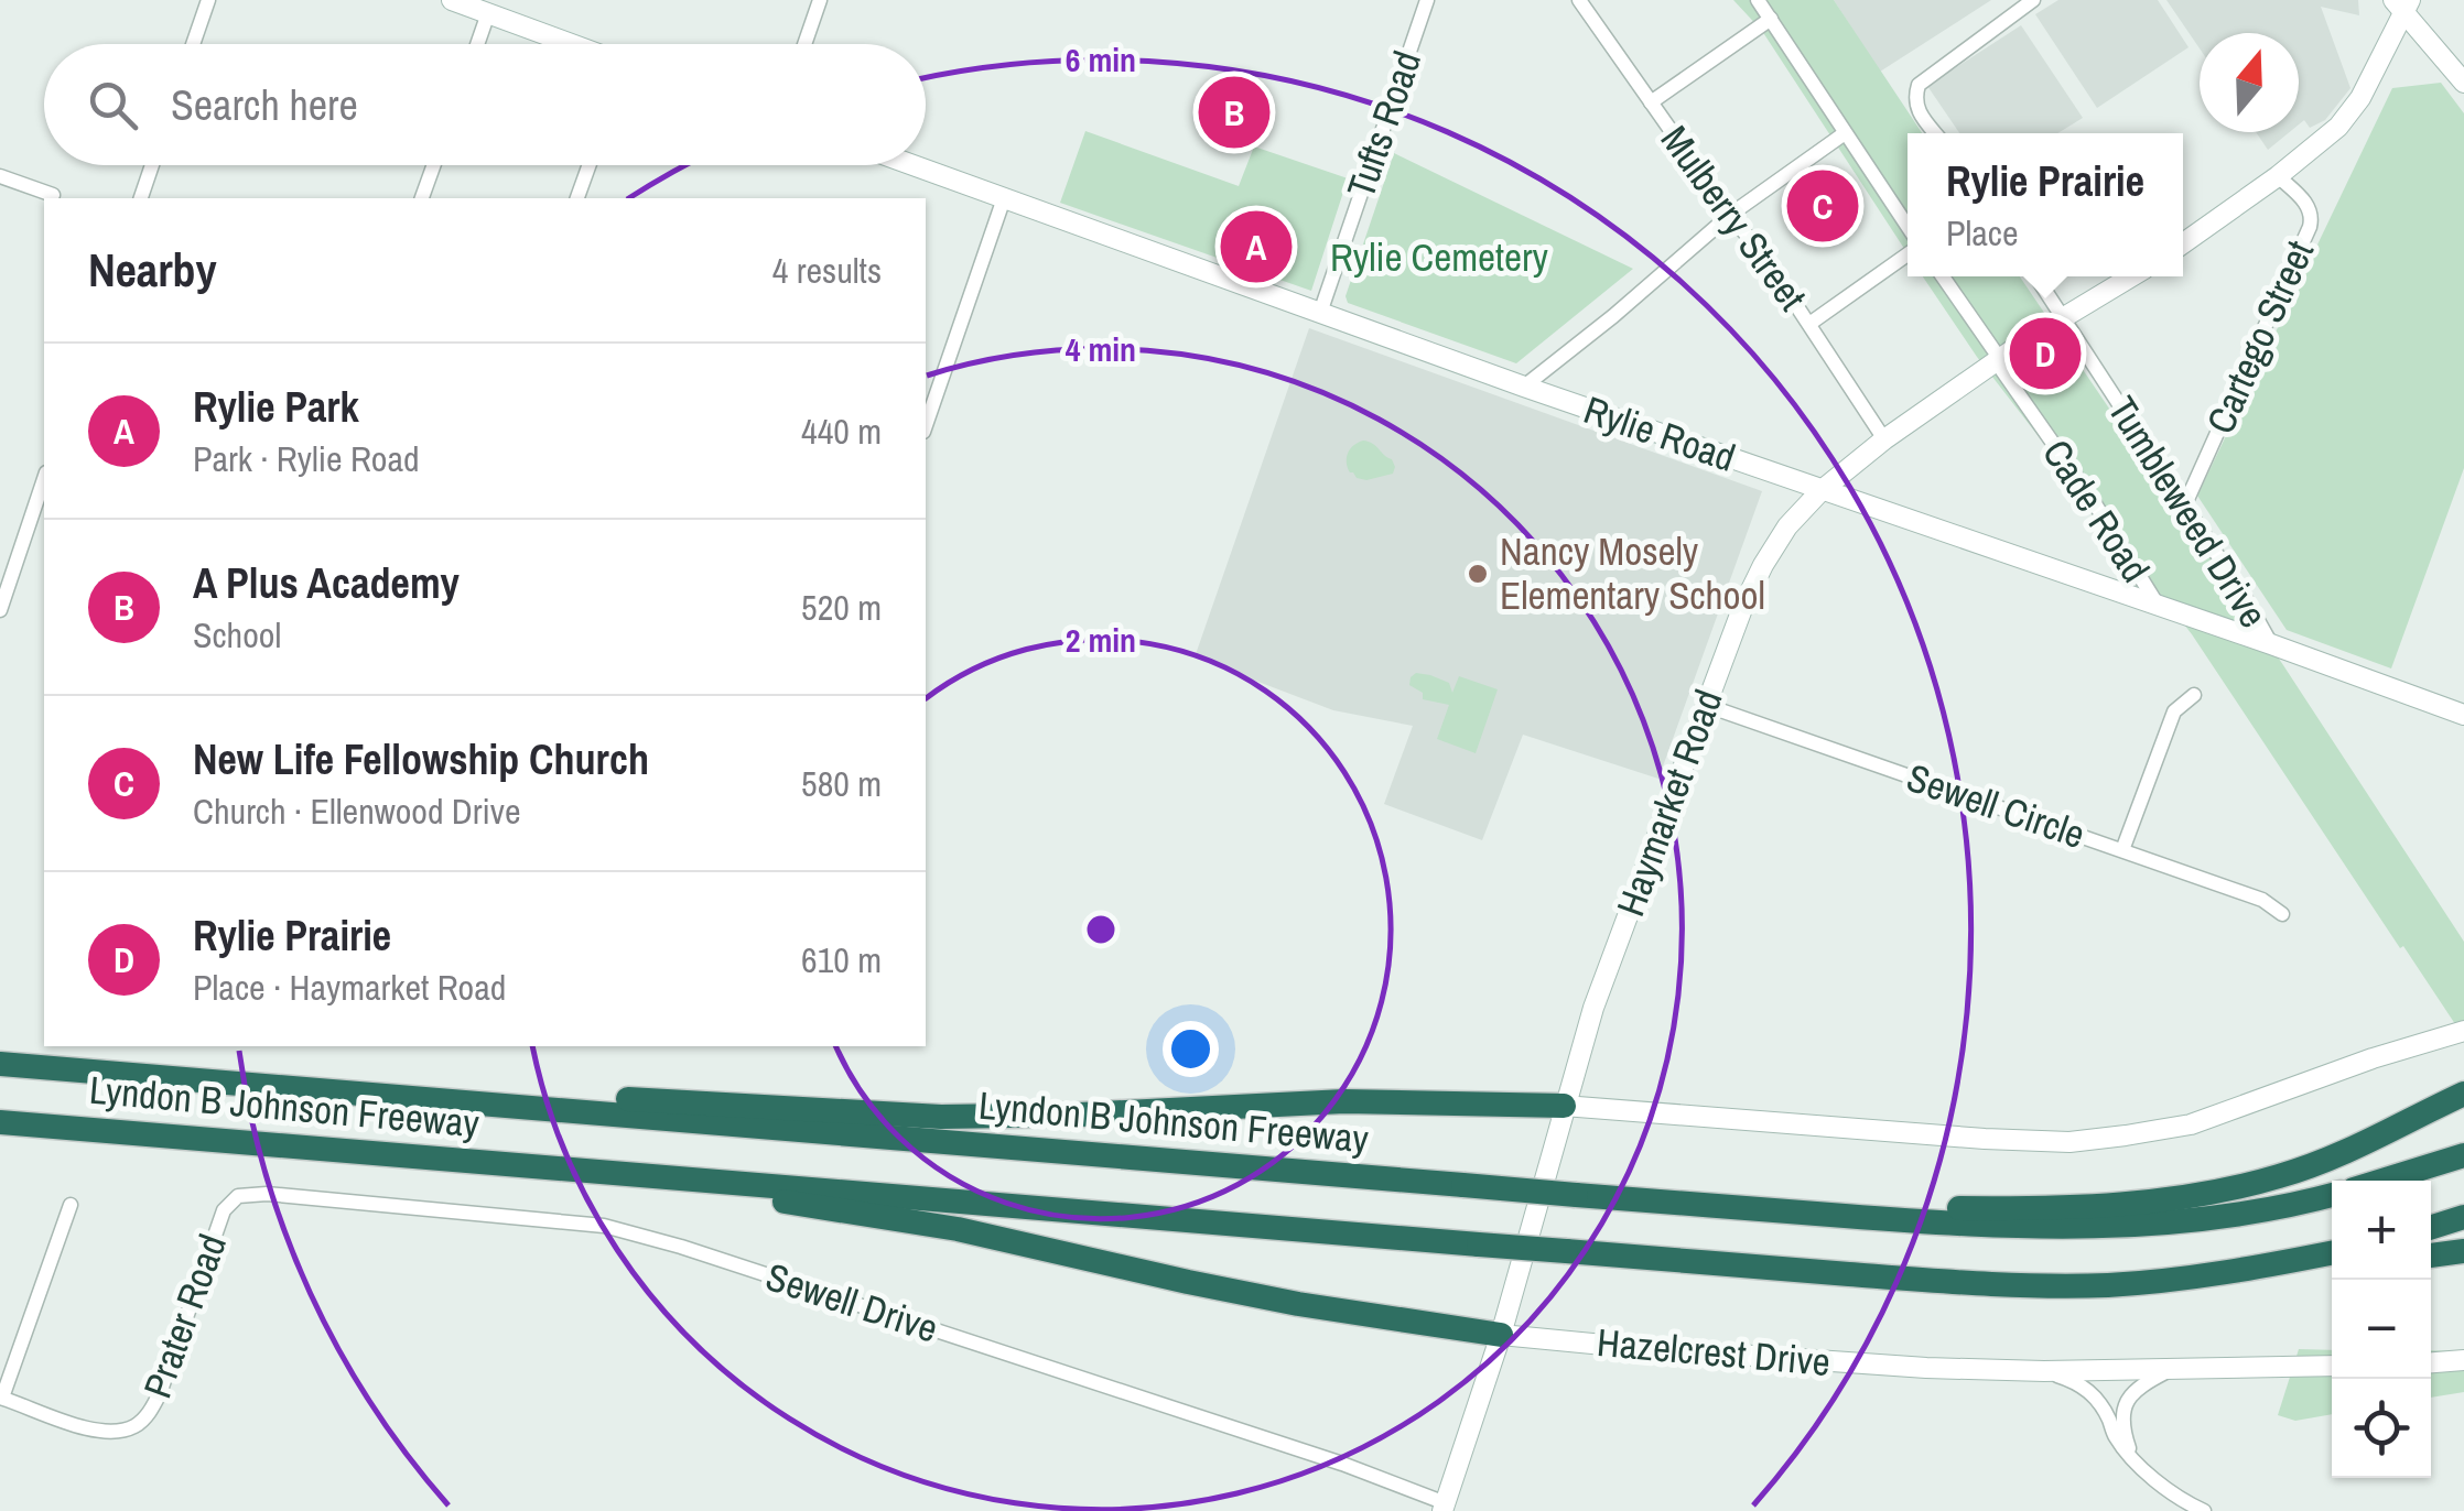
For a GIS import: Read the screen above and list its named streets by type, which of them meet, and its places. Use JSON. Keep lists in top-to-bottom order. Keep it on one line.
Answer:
{"streets":{"highway":["Lyndon B Johnson Freeway"],"street":["Tufts Road","Mulberry Street","Cartego Street","Rylie Road","Cade Road","Tumbleweed Drive","Haymarket Road","Sewell Circle","Sewell Drive","Prater Road","Hazelcrest Drive"]},"crossings":[["Tufts Road","Rylie Road"],["Mulberry Street","Haymarket Road"],["Cartego Street","Tumbleweed Drive"],["Rylie Road","Cade Road"],["Rylie Road","Tumbleweed Drive"],["Rylie Road","Haymarket Road"],["Cade Road","Haymarket Road"],["Tumbleweed Drive","Haymarket Road"],["Haymarket Road","Sewell Circle"],["Haymarket Road","Sewell Drive"],["Haymarket Road","Hazelcrest Drive"],["Sewell Drive","Prater Road"]],"parks":["Rylie Cemetery"],"places":["Nancy Mosely Elementary School"],"north":"top","page":{"search":"Search here","pins":["B","C","A","D"],"popup":["Rylie Prairie","Place"],"heading":["Nearby","4 results"],"list":[{"mark":"A","name":"Rylie Park","note":"Park · Rylie Road","value":"440 m"},{"mark":"B","name":"A Plus Academy","note":"School","value":"520 m"},{"mark":"C","name":"New Life Fellowship Church","note":"Church · Ellenwood Drive","value":"580 m"},{"mark":"D","name":"Rylie Prairie","note":"Place · Haymarket Road","value":"610 m"}],"map_buttons":["+","−"]},"rings":["6 min","4 min","2 min"]}
